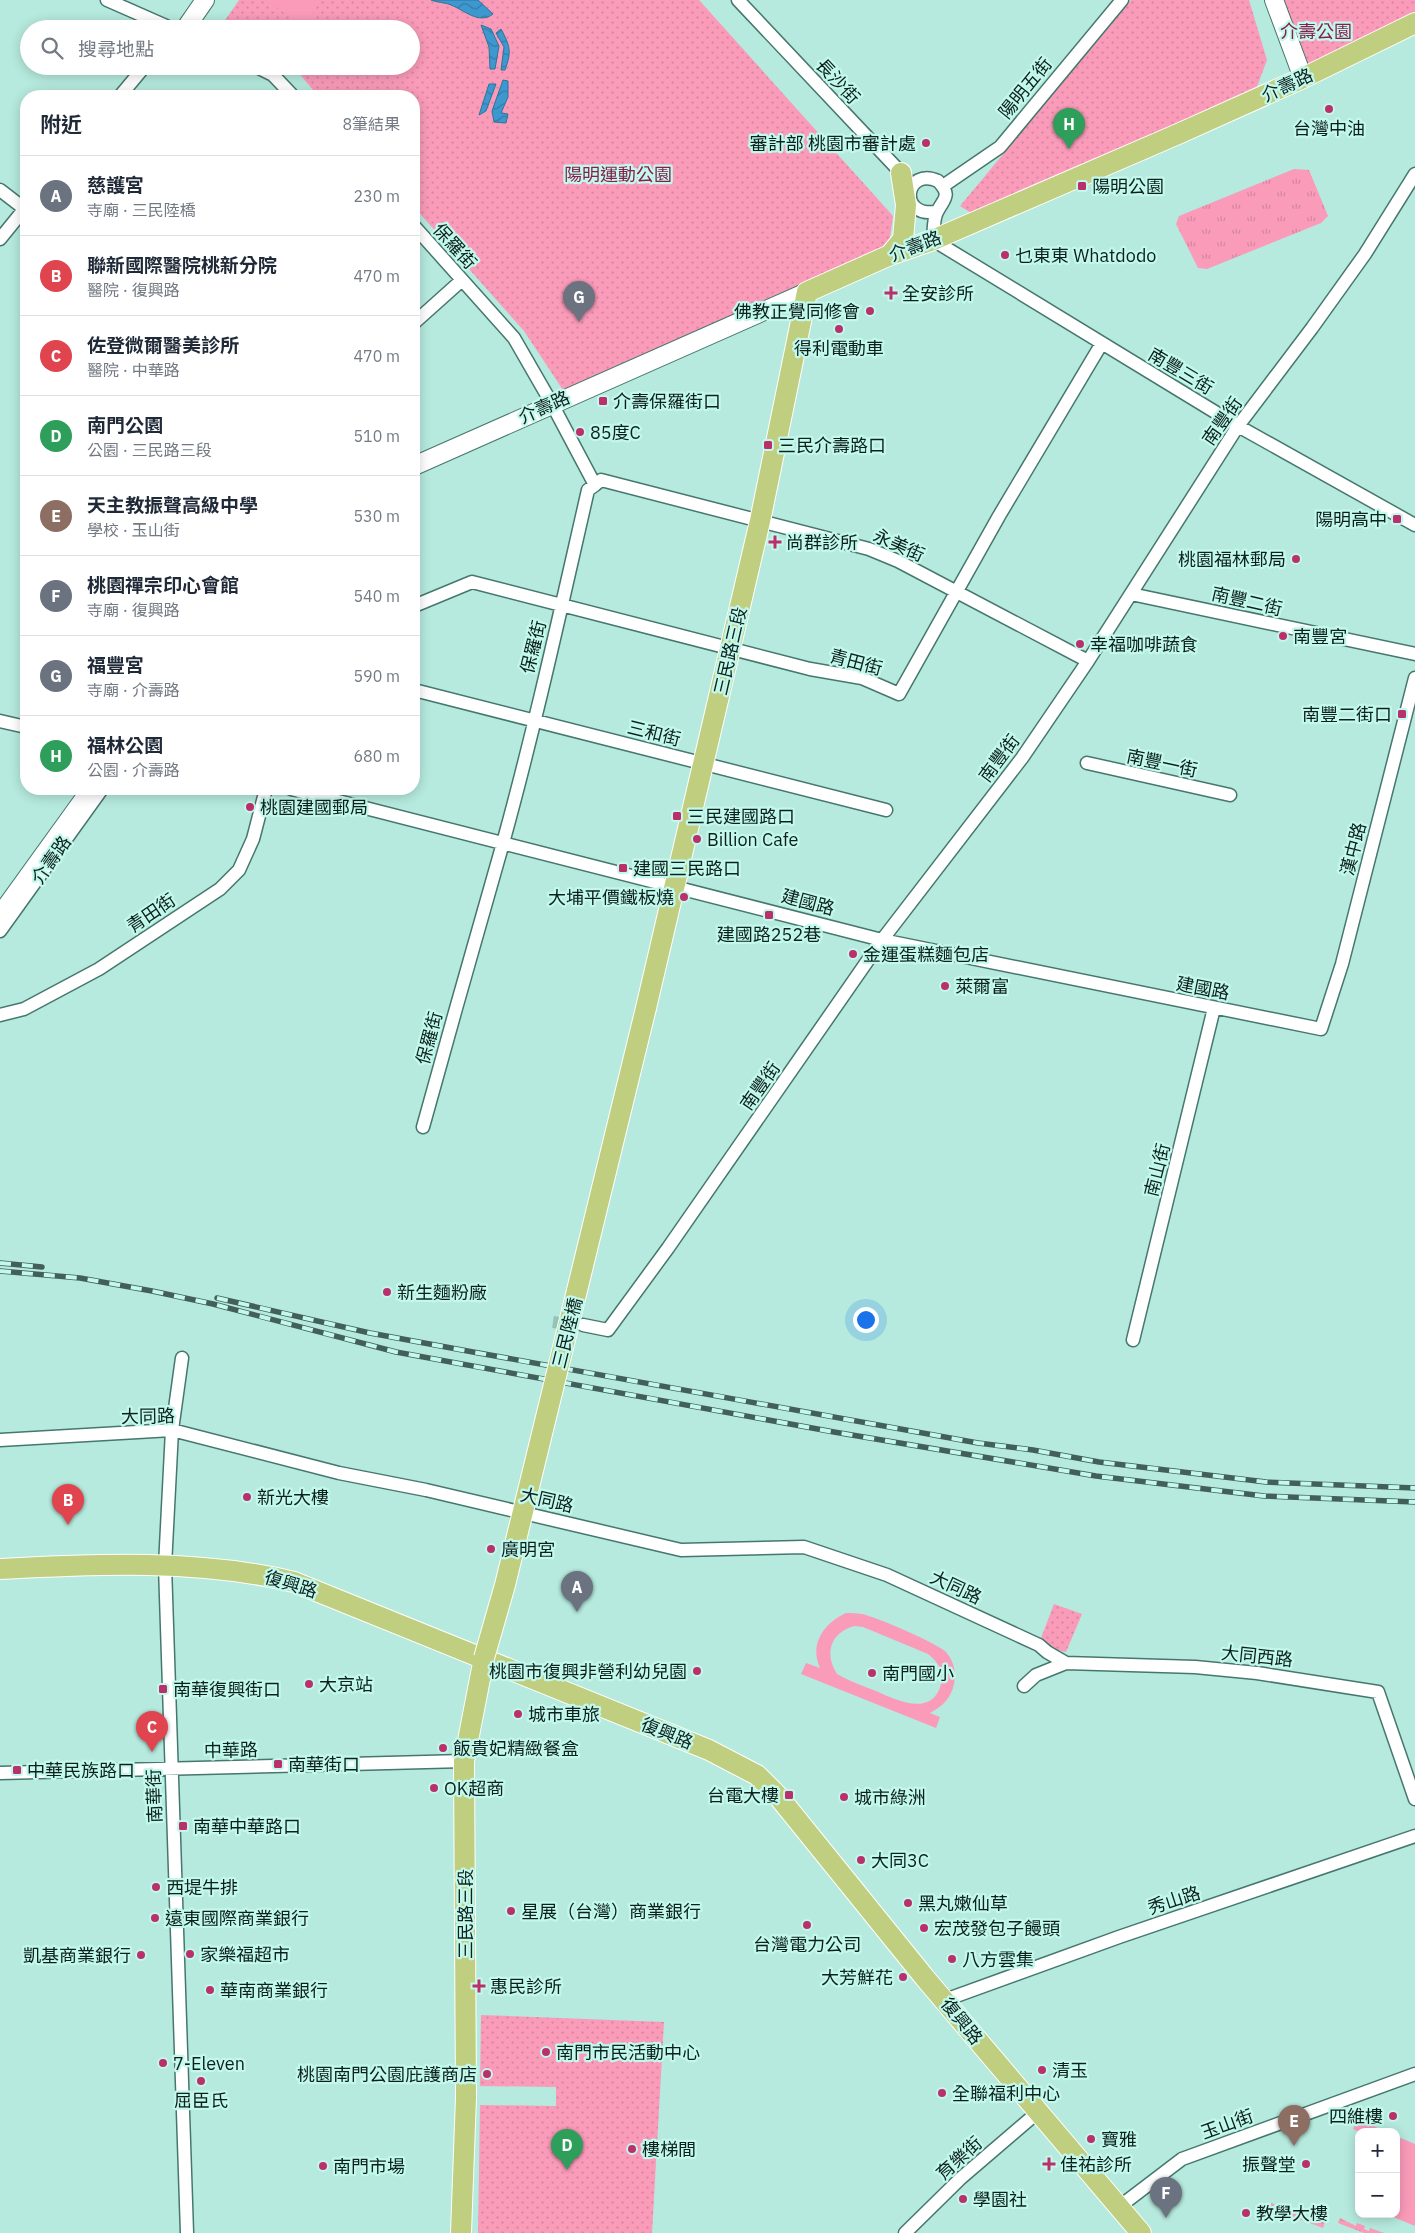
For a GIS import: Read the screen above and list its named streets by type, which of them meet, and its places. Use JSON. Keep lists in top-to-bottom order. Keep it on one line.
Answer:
{"streets":{"main road":["介壽路","三民路三段","三民陸橋","復興路"],"street":["長沙街","陽明五街","保羅街","南豐三街","南豐街","永美街","南豐二街","青田街","三和街","南豐一街","漢中路","建國路","南山街","大同路","大同西路","中華路","南華街","秀山路","玉山街","育樂街"]},"crossings":[["長沙街","陽明五街"],["介壽路","保羅街"],["介壽路","南豐三街"],["介壽路","三民路三段"],["保羅街","永美街"],["保羅街","青田街"],["保羅街","三和街"],["保羅街","建國路"],["南豐三街","南豐街"],["南豐三街","青田街"],["南豐街","永美街"],["南豐街","南豐二街"],["南豐街","建國路"],["永美街","三民路三段"],["永美街","青田街"],["三民路三段","青田街"],["三民路三段","三和街"],["三民路三段","建國路"],["三民路三段","三民陸橋"],["三民路三段","復興路"],["三民路三段","中華路"],["漢中路","建國路"],["建國路","南山街"],["三民陸橋","復興路"],["大同路","大同西路"],["大同路","南華街"],["復興路","南華街"],["復興路","秀山路"],["復興路","玉山街"],["復興路","育樂街"],["中華路","南華街"]],"parks":["介壽公園","陽明運動公園"],"places":{"other":["台灣中油","審計部 桃園市審計處","乜東東 Whatdodo","佛教正覺同修會","得利電動車","85度C","桃園福林郵局","南豐宮","幸福咖啡蔬食","桃園建國郵局","Billion Cafe","大埔平價鐵板燒","金運蛋糕麵包店","萊爾富","新生麵粉廠","新光大樓","廣明宮","桃園市復興非營利幼兒園","南門國小","大京站","城市車旅","飯貴妃精緻餐盒","OK超商","城市綠洲","大同3C","西堤牛排","黑丸嫩仙草","星展（台灣）商業銀行","遠東國際商業銀行","台灣電力公司","宏茂發包子饅頭","家樂福超市","凱基商業銀行","八方雲集","大芳鮮花","華南商業銀行","南門市民活動中心","7-Eleven","清玉","桃園南門公園庇護商店","屈臣氏","全聯福利中心","四維樓","寶雅","樓梯間","振聲堂","南門市場","學園社","教學大樓"],"transit":["陽明公園","介壽保羅街口","三民介壽路口","陽明高中","南豐二街口","三民建國路口","建國三民路口","建國路252巷","南華復興街口","南華街口","中華民族路口","台電大樓","南華中華路口"],"health":["全安診所","尚群診所","惠民診所","佳祐診所"]},"page":{"search":"搜尋地點","heading":["附近","8筆結果"],"pins":["H","G","B","A","C","E","D","F"],"list":[{"mark":"A","name":"慈護宮","note":"寺廟 · 三民陸橋","value":"230 m"},{"mark":"B","name":"聯新國際醫院桃新分院","note":"醫院 · 復興路","value":"470 m"},{"mark":"C","name":"佐登微爾醫美診所","note":"醫院 · 中華路","value":"470 m"},{"mark":"D","name":"南門公園","note":"公園 · 三民路三段","value":"510 m"},{"mark":"E","name":"天主教振聲高級中學","note":"學校 · 玉山街","value":"530 m"},{"mark":"F","name":"桃園禪宗印心會館","note":"寺廟 · 復興路","value":"540 m"},{"mark":"G","name":"福豐宮","note":"寺廟 · 介壽路","value":"590 m"},{"mark":"H","name":"福林公園","note":"公園 · 介壽路","value":"680 m"}],"map_buttons":["+","−"]}}
